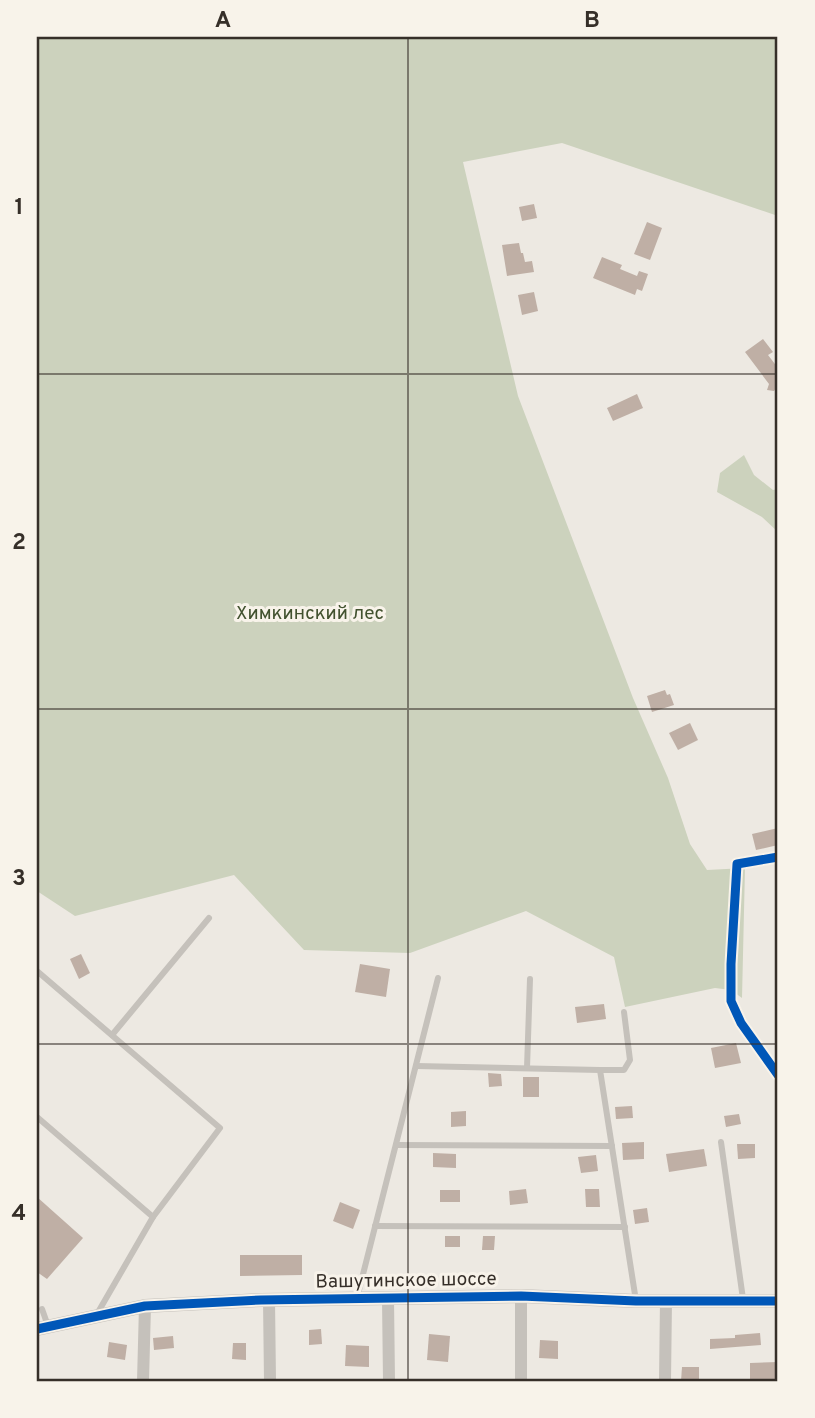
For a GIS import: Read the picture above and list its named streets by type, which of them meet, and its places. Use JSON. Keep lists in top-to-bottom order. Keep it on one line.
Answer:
{"streets":{"street":["Вашутинское шоссе"]},"parks":["Химкинский лес"],"grid":{"columns":["A","B"],"rows":["1","2","3","4"]}}
